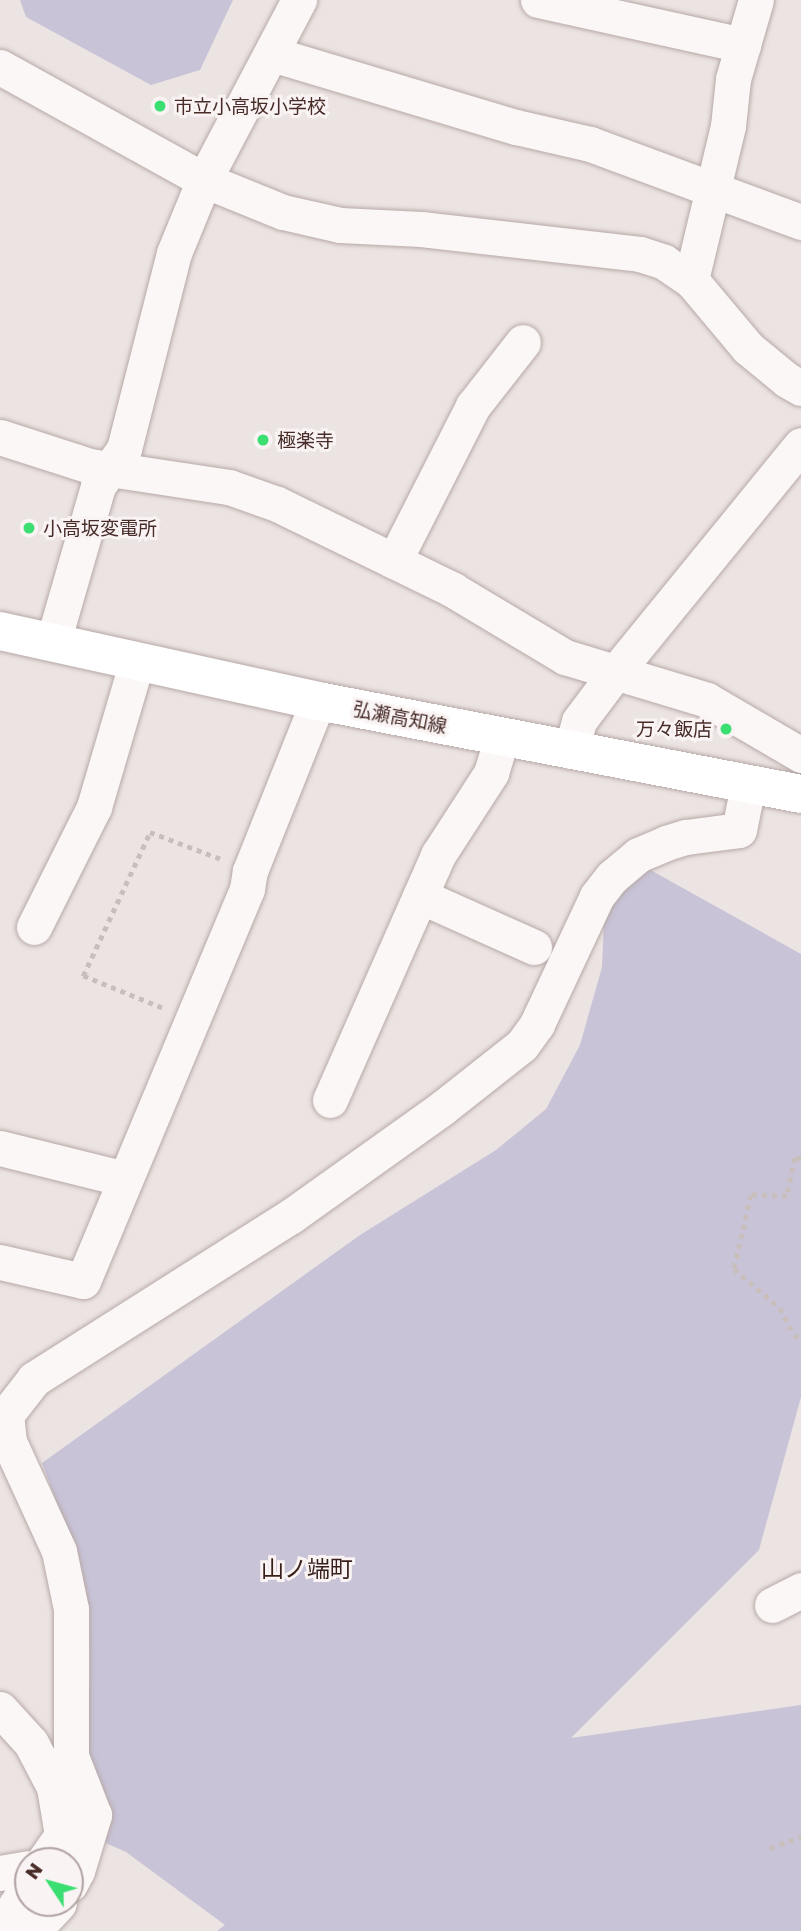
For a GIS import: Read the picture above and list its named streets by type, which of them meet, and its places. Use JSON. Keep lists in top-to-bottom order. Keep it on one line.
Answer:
{"streets":{"main road":["弘瀬高知線"]},"districts":["山ノ端町"],"places":["市立小高坂小学校","極楽寺","小高坂変電所","万々飯店"],"north":"top left"}
